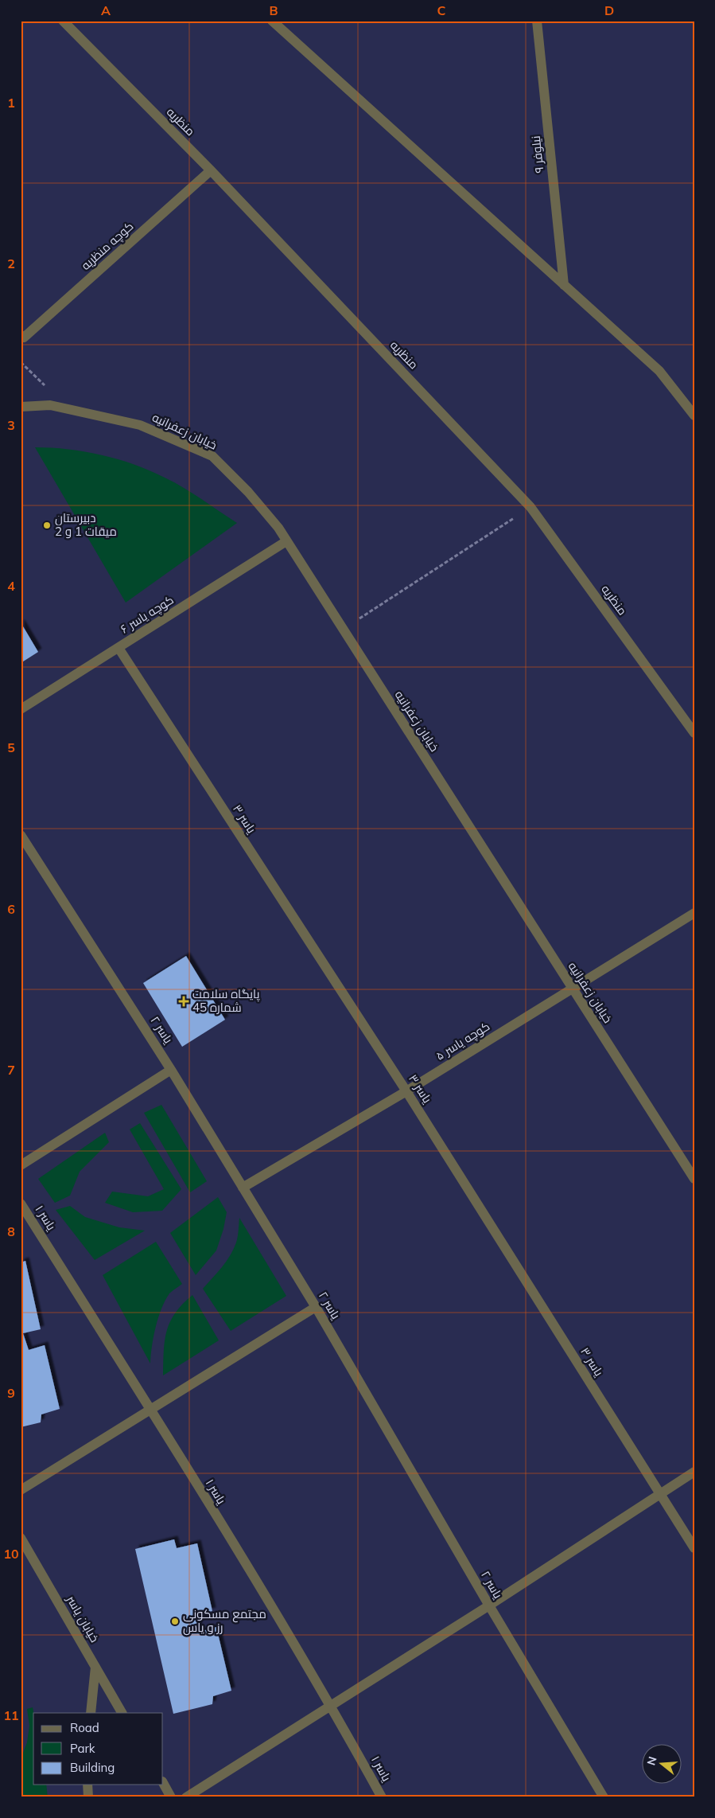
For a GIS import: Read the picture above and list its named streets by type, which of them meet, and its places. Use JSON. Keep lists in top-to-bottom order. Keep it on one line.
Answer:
{"streets":{"street":["منظریه","نیلوفر ۹","کوچه منظریه","خیابان زعفرانیه","کوچه یاسر ۶","یاسر ۳","یاسر ۲","کوچه یاسر ۵","یاسر ۱","خیابان یاسر"]},"crossings":[["منظریه","کوچه منظریه"],["خیابان زعفرانیه","کوچه یاسر ۶"],["خیابان زعفرانیه","کوچه یاسر ۵"],["کوچه یاسر ۶","یاسر ۳"],["یاسر ۳","کوچه یاسر ۵"],["یاسر ۲","کوچه یاسر ۵"]],"places":{"other":["دبیرستان میقات 1 و 2","مجتمع مسکونی رز و یاس"],"health":["پایگاه سلامت شماره 45"]},"legend":["Road","Park","Building"],"north":"left","grid":{"columns":["A","B","C","D"],"rows":["1","2","3","4","5","6","7","8","9","10","11"]}}
